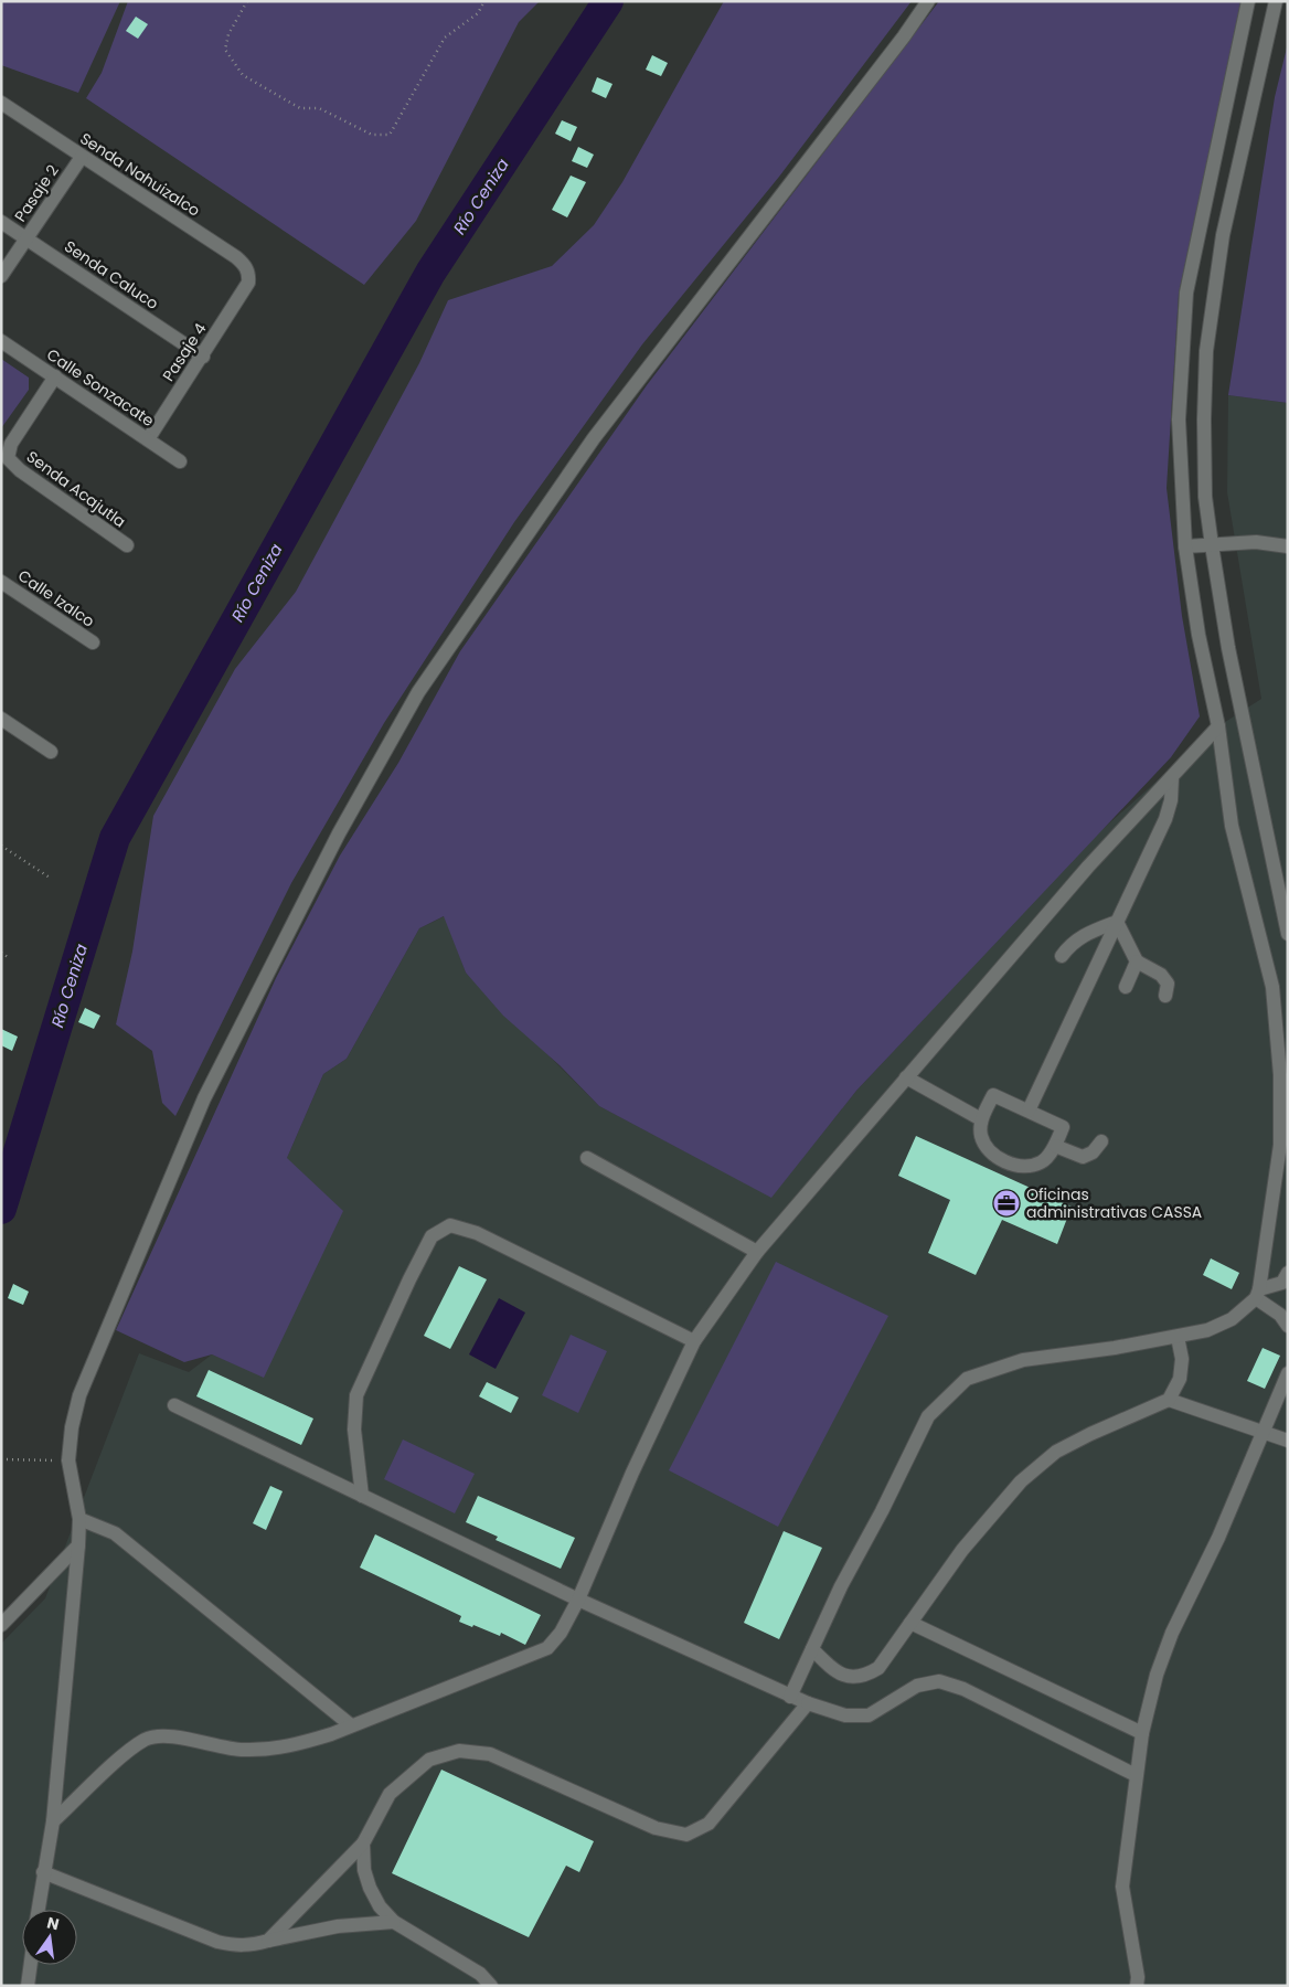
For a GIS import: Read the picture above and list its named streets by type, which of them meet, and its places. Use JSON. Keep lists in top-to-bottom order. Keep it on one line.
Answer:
{"streets":{"street":["Senda Nahuizalco","Pasaje 2","Senda Caluco","Pasaje 4","Calle Sonzacate","Senda Acajutla","Calle Izalco"]},"crossings":[["Senda Nahuizalco","Pasaje 2"],["Senda Nahuizalco","Pasaje 4"],["Pasaje 2","Senda Caluco"],["Senda Caluco","Pasaje 4"],["Pasaje 4","Calle Sonzacate"],["Calle Sonzacate","Senda Acajutla"]],"water":["Río Ceniza"],"places":{"office":["Oficinas administrativas CASSA"]},"north":"top"}
